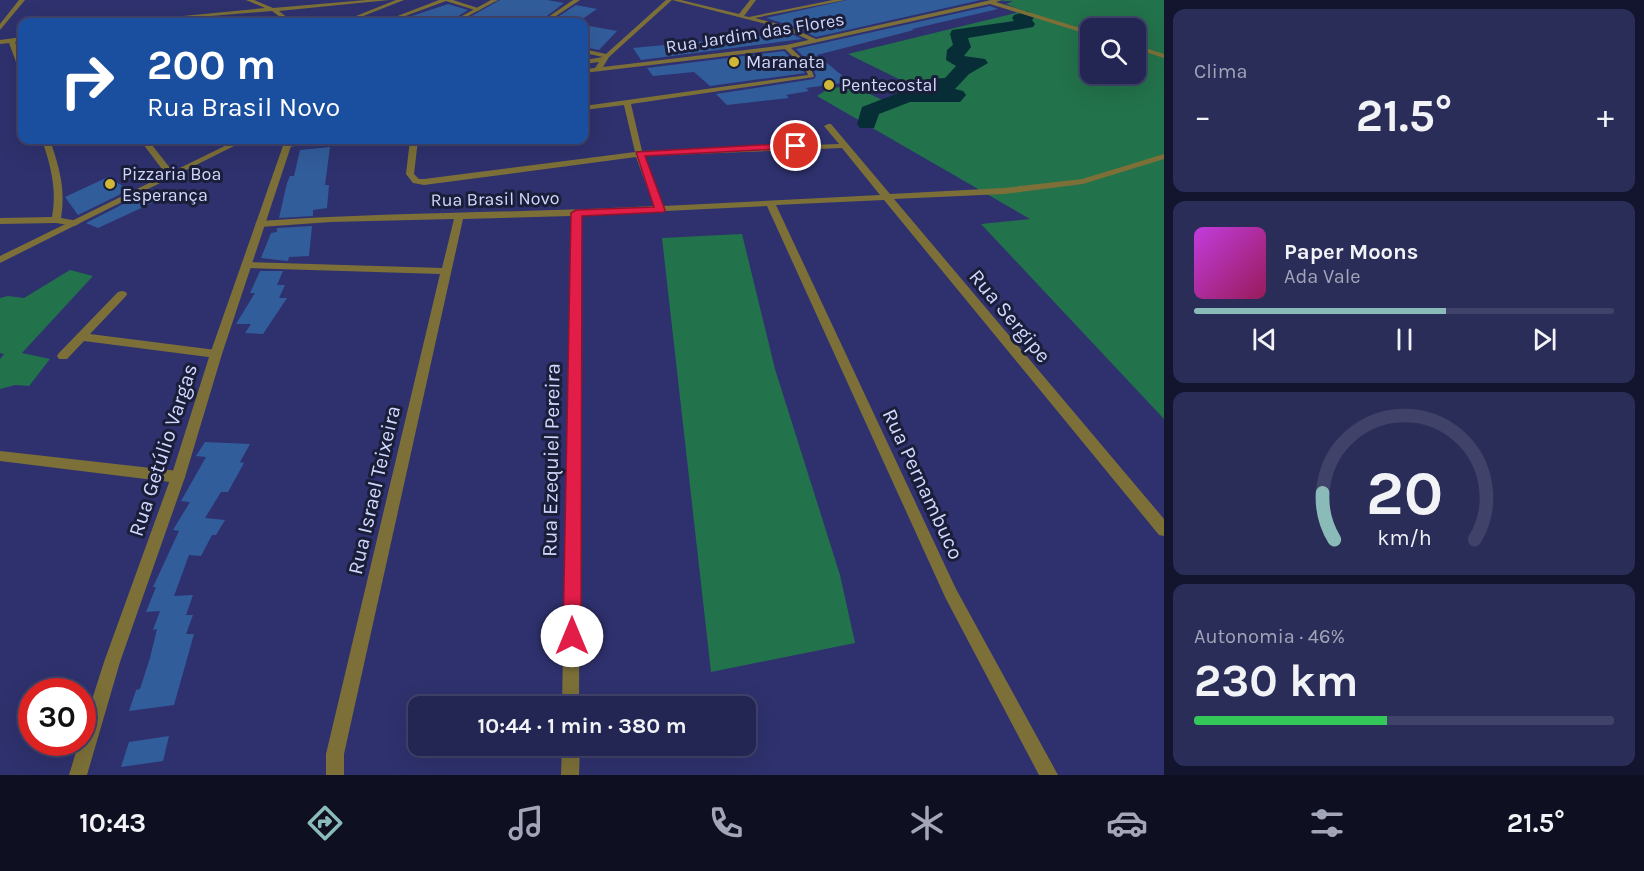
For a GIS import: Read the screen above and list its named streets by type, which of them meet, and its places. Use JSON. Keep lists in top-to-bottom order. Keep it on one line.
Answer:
{"streets":{"street":["Rua Jardim das Flores","Rua Brasil Novo","Rua Sergipe","Rua Getúlio Vargas","Rua Ezequiel Pereira","Rua Pernambuco","Rua Israel Teixeira"]},"crossings":[["Rua Brasil Novo","Rua Sergipe"],["Rua Brasil Novo","Rua Getúlio Vargas"],["Rua Brasil Novo","Rua Ezequiel Pereira"],["Rua Brasil Novo","Rua Pernambuco"],["Rua Brasil Novo","Rua Israel Teixeira"]],"places":["Maranata","Pentecostal","Pizzaria Boa Esperança"],"page":{"tile":["Clima",["Autonomia · 46%","230 km"]],"turn":["200 m","Rua Brasil Novo"],"heat":["−","21.5°","+"],"song":["Paper Moons","Ada Vale"],"limit":"30","trip":"10:44 · 1 min · 380 m","tabs":["10:43","21.5°"],"gauge":["20","km/h"]}}
